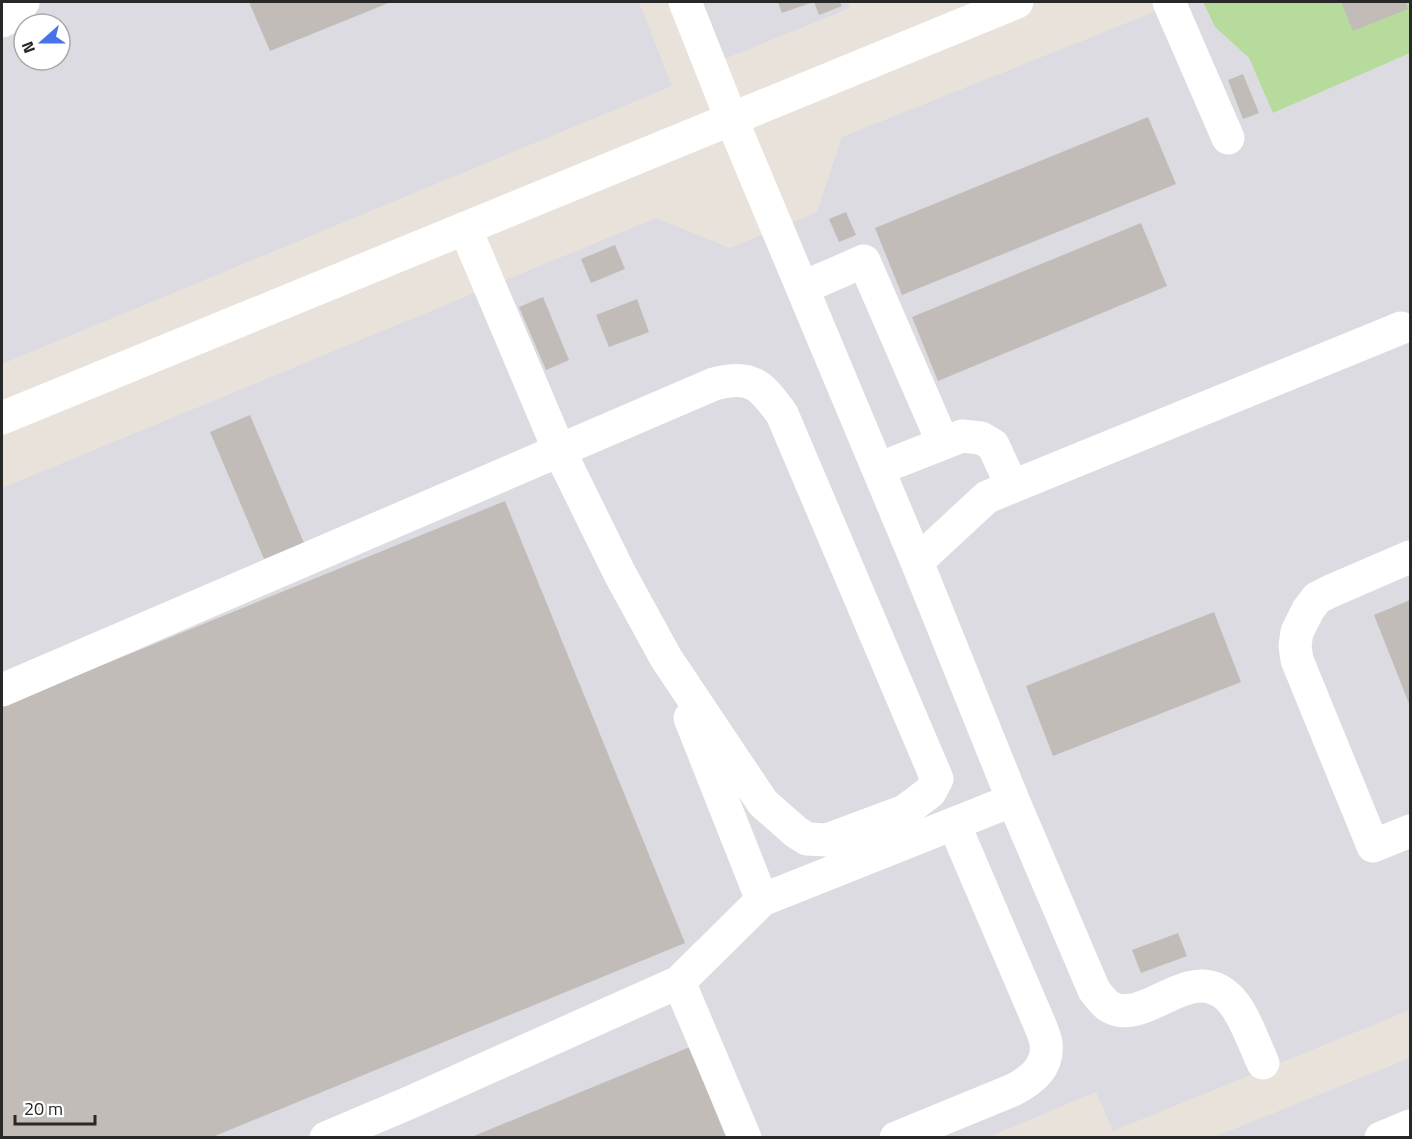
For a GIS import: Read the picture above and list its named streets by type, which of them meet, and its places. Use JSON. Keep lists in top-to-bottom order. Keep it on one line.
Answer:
{"scale_bar":"20 m","north":"left"}
